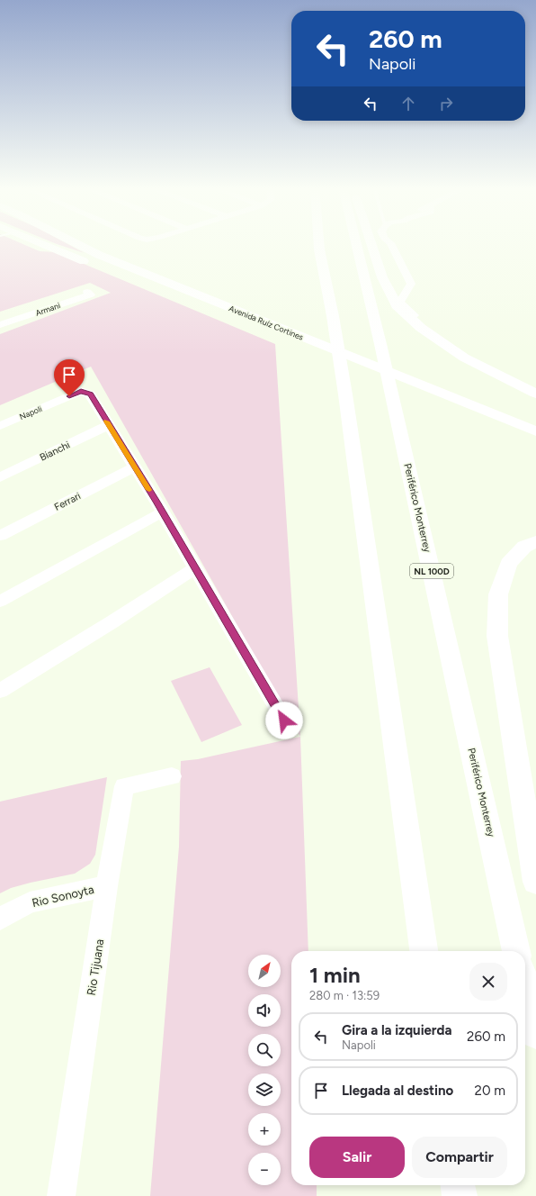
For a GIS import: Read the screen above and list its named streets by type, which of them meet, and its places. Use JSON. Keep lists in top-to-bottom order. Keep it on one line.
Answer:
{"streets":{"main road":["Avenida Ruíz Cortines","Periférico Monterrey","NL 100D"],"street":["Armani","Napoli","Bianchi","Ferrari","Rio Sonoyta","Rio Tijuana"]},"crossings":[["Napoli","Bianchi"],["Rio Sonoyta","Rio Tijuana"]],"north":"top right","page":{"turn":["260 m","Napoli"],"heading":["1 min","280 m · 13:59"],"map_buttons":["+","−"],"list":[{"name":"Gira a la izquierda","note":"Napoli","value":"260 m"},{"name":"Llegada al destino","value":"20 m"}],"buttons":["Salir","Compartir"]}}
